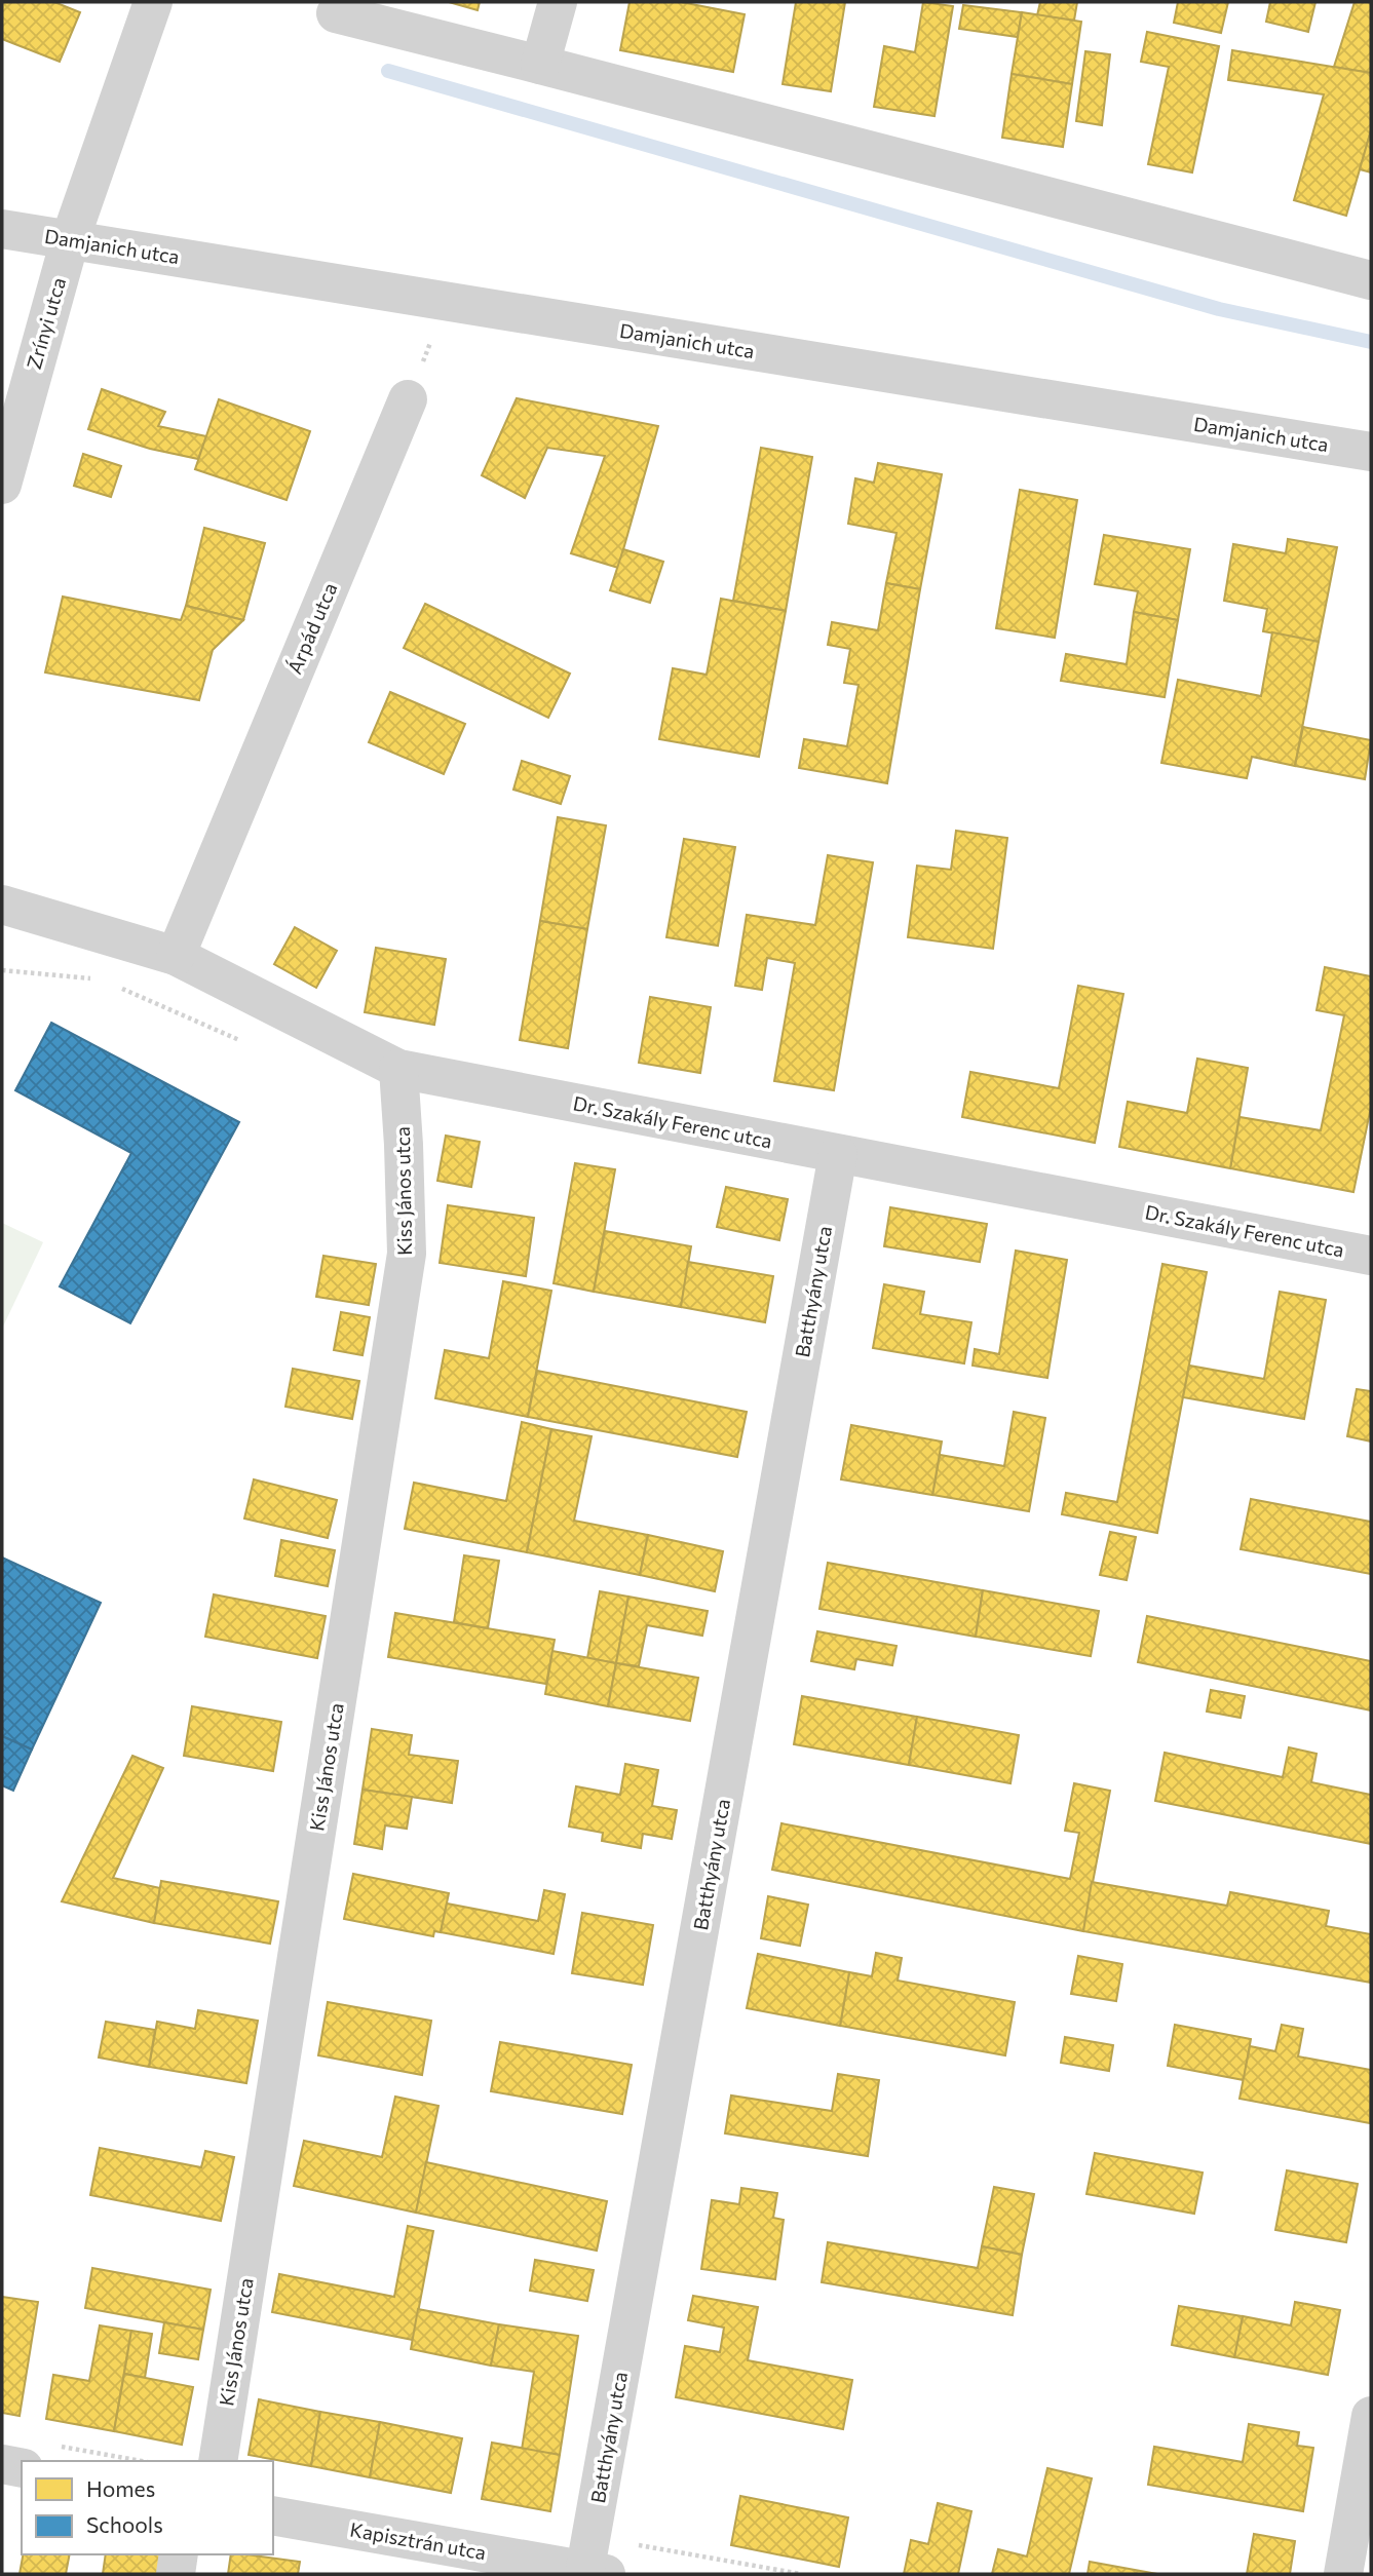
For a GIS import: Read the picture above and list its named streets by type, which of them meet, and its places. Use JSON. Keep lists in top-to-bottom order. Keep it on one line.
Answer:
{"streets":{"street":["Damjanich utca","Zrínyi utca","Árpád utca","Dr. Szakály Ferenc utca","Kiss János utca","Batthyány utca","Kapisztrán utca"]},"crossings":[["Damjanich utca","Zrínyi utca"],["Árpád utca","Dr. Szakály Ferenc utca"],["Dr. Szakály Ferenc utca","Kiss János utca"],["Dr. Szakály Ferenc utca","Batthyány utca"],["Batthyány utca","Kapisztrán utca"]],"legend":["Homes","Schools"]}
